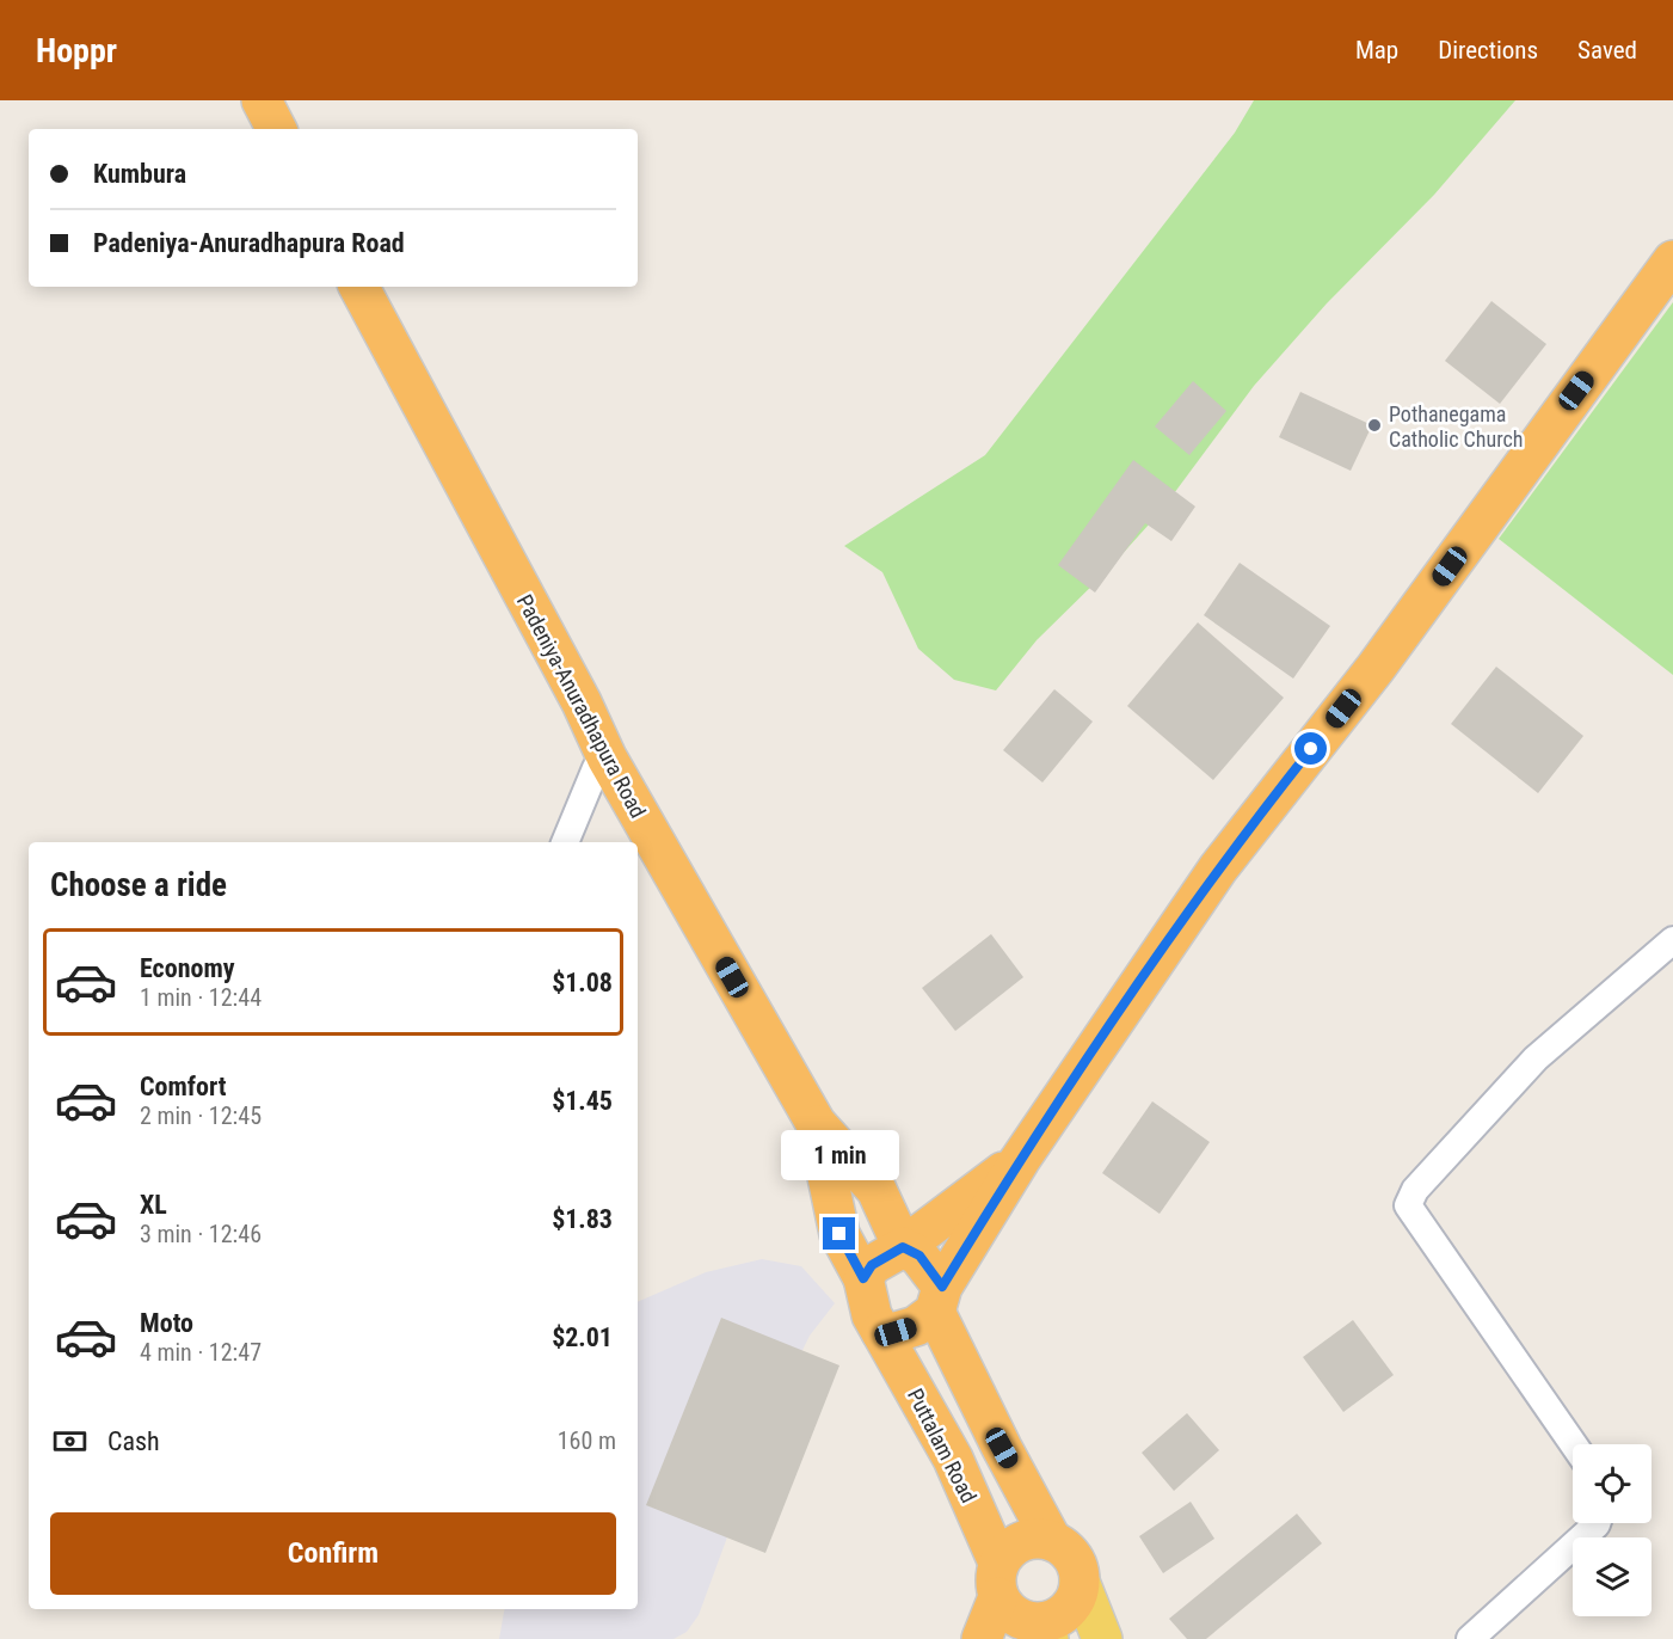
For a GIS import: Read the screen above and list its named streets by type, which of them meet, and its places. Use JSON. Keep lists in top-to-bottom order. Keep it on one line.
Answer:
{"streets":{"highway":["Padeniya-Anuradhapura Road","Puttalam Road"]},"crossings":[["Padeniya-Anuradhapura Road","Puttalam Road"]],"places":["Pothanegama Catholic Church"],"page":{"header":"Hoppr","nav":["Map","Directions","Saved"],"banner":["Kumbura","Padeniya-Anuradhapura Road"],"heading":"Choose a ride","list":[{"name":"Economy","note":"1 min · 12:44","value":"$1.08"},{"name":"Comfort","note":"2 min · 12:45","value":"$1.45"},{"name":"XL","note":"3 min · 12:46","value":"$1.83"},{"name":"Moto","note":"4 min · 12:47","value":"$2.01"}],"bubble":"1 min","pay":["Cash","160 m"],"buttons":"Confirm"}}
